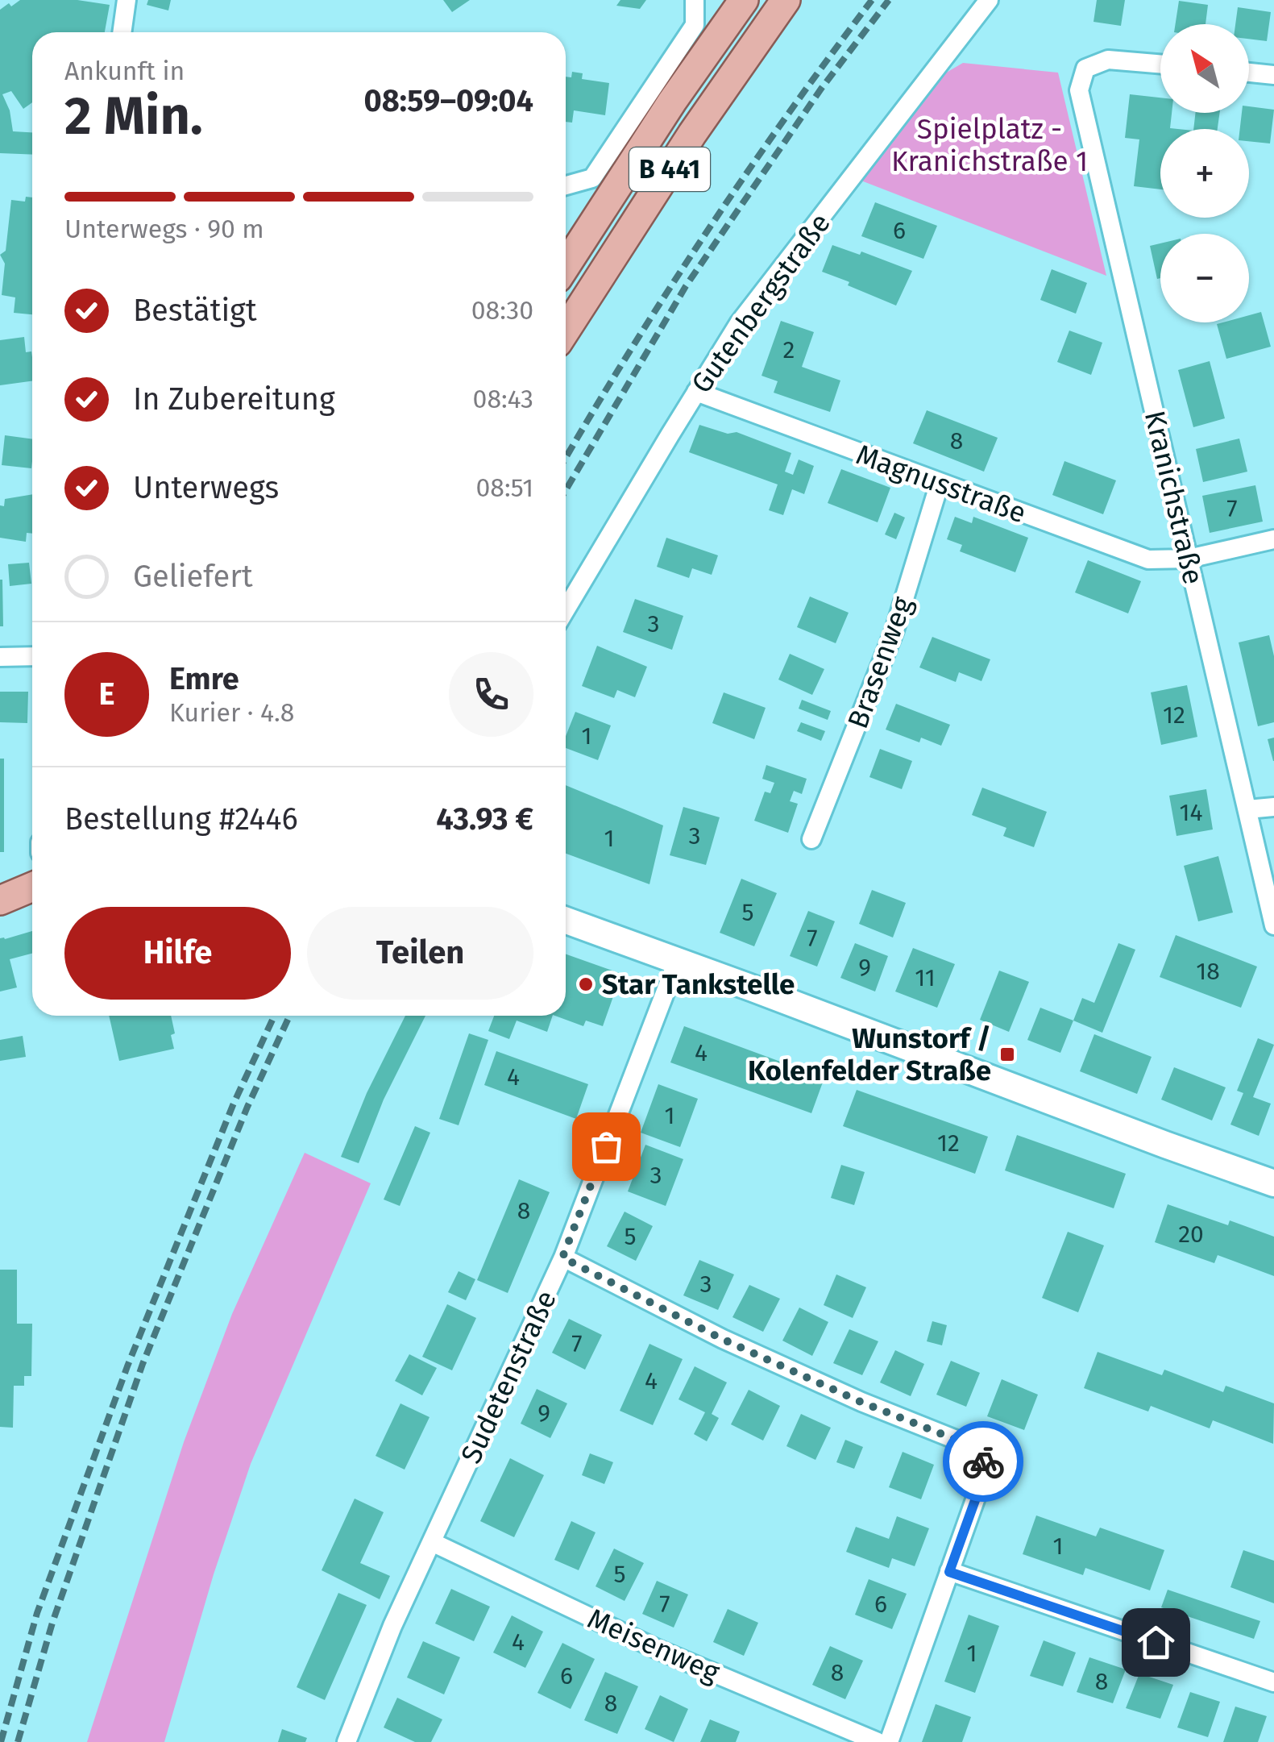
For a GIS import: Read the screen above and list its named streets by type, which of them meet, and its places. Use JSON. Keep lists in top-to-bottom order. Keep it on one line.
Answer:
{"streets":{"main road":["B 441"],"street":["Gutenbergstraße","Magnusstraße","Kranichstraße","Brasenweg","Sudetenstraße","Meisenweg"]},"crossings":[["Gutenbergstraße","Magnusstraße"],["Magnusstraße","Kranichstraße"],["Magnusstraße","Brasenweg"],["Sudetenstraße","Meisenweg"]],"parks":["Spielplatz - Kranichstraße 1"],"places":{"other":["Star Tankstelle"],"transit":["Wunstorf / Kolenfelder Straße"]},"house_numbers":["6","2","8","7","3","12","1","14","3","1","5","7","9","18","11","4","4","1","12","3","8","20","5","3","7","4","9","1","5","7","6","4","1","8","6","8","8"],"north":"top left","page":{"map_buttons":["+","−"],"heading":["2 Min.","Ankunft in","08:59–09:04"],"panel":["Emre","Kurier · 4.8","Bestellung #2446","43.93 €"],"bar":"Unterwegs · 90 m","list":[["Bestätigt","08:30"],["In Zubereitung","08:43"],["Unterwegs","08:51"],"Geliefert"],"round":"E","buttons":["Hilfe","Teilen"]}}
